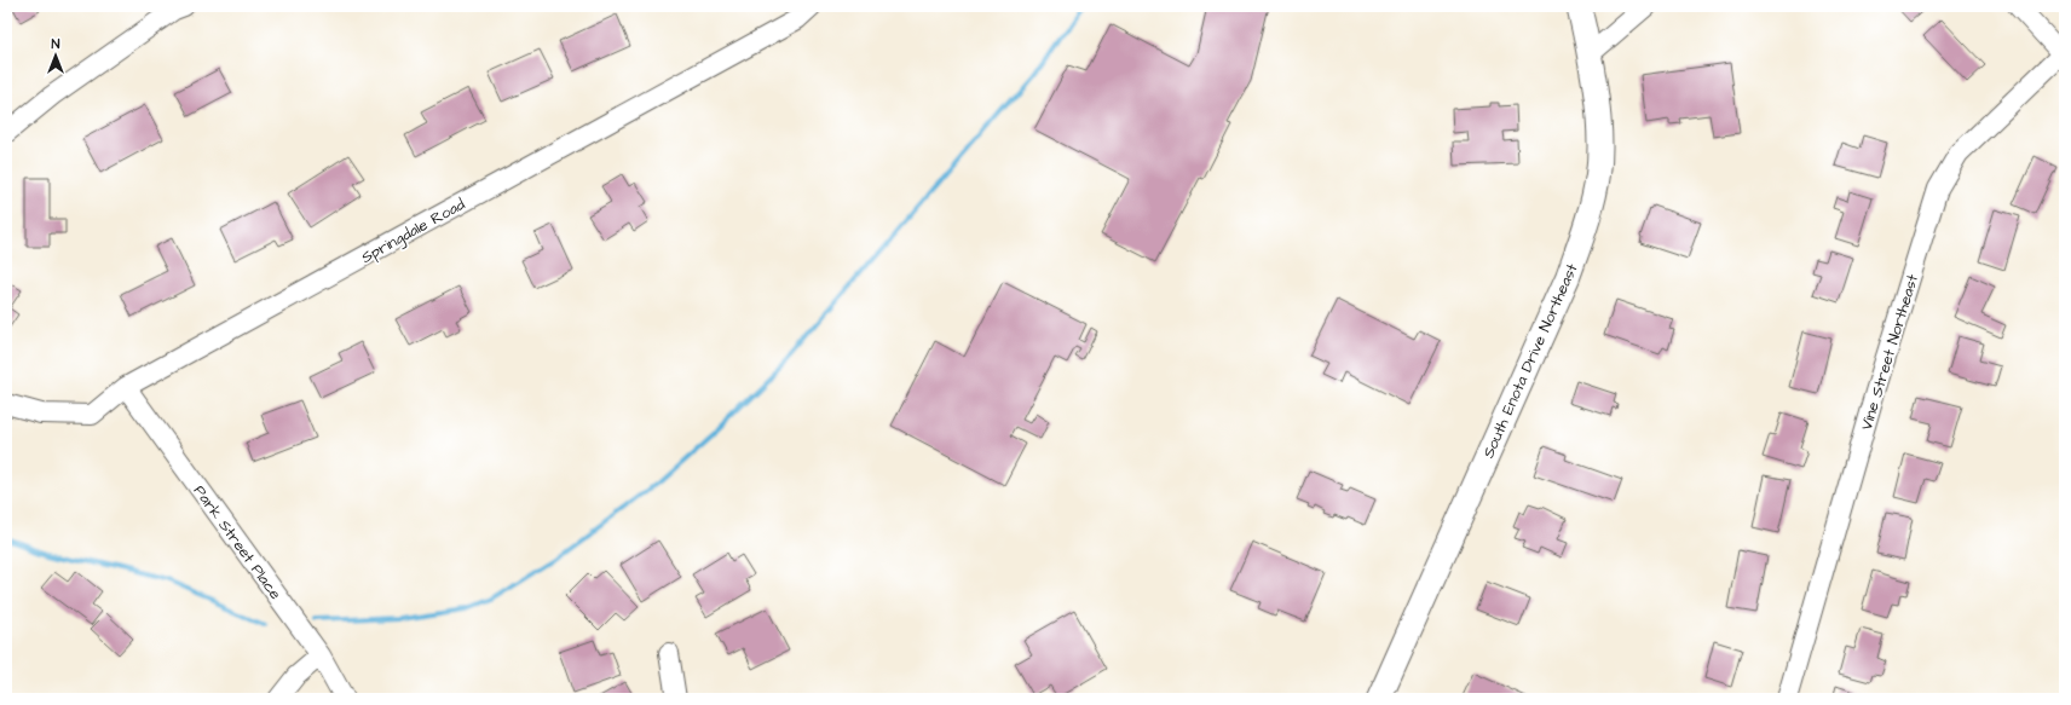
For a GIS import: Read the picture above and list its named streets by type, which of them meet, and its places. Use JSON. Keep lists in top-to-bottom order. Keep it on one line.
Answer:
{"streets":{"main road":["South Enota Drive Northeast"],"street":["Springdale Road","Vine Street Northeast","Park Street Place"]},"crossings":[["Springdale Road","Park Street Place"]],"north":"top"}
